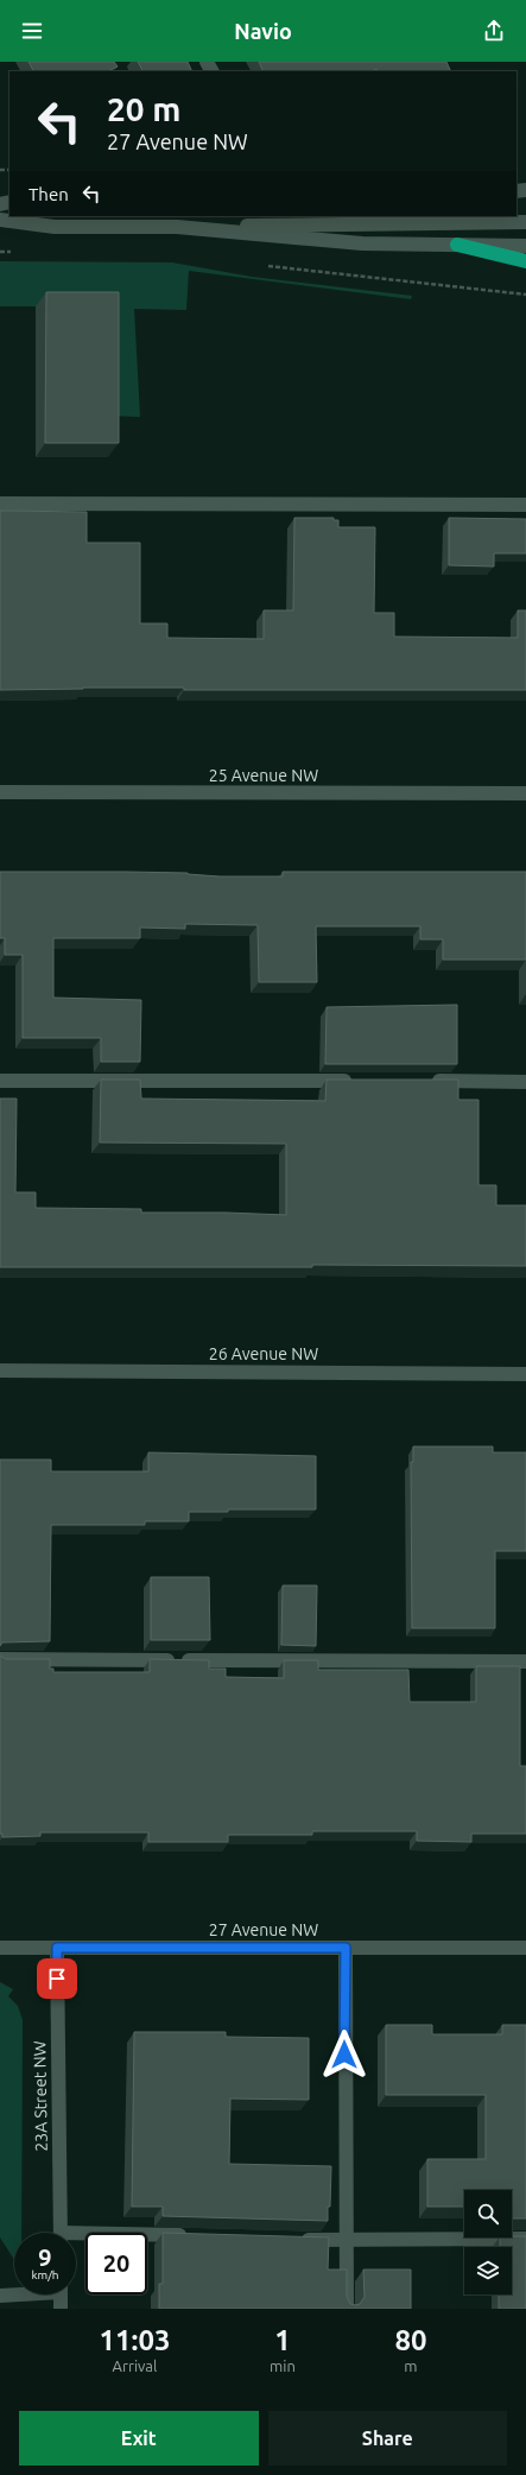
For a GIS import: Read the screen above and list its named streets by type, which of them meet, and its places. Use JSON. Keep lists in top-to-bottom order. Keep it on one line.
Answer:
{"streets":{"street":["25 Avenue NW","26 Avenue NW","27 Avenue NW","23A Street NW"]},"crossings":[["27 Avenue NW","23A Street NW"]],"page":{"header":"Navio","turn":["20 m","27 Avenue NW"],"then":"Then","speed":"9 km/h","limit":"20","eta":["11:03","Arrival","1","min","80","m"],"buttons":["Exit","Share"]}}
